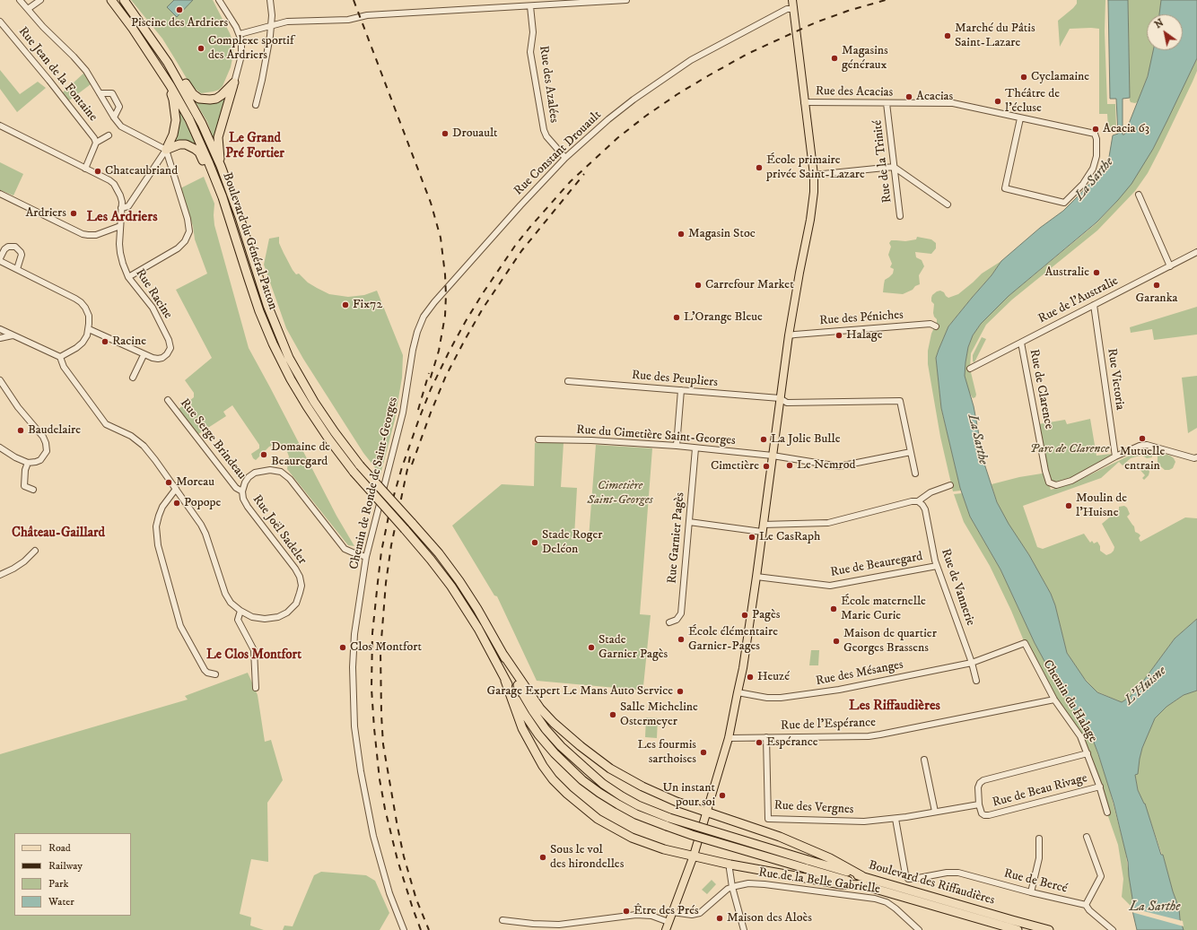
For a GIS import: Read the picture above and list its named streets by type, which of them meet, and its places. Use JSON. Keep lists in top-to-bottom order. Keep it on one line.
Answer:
{"streets":{"highway":["Boulevard du Général Patton","Boulevard des Riffaudières"],"street":["Rue Jean de la Fontaine","Rue des Azalées","Rue des Acacias","Rue Constant Drouault","Rue de la Trinité","Rue Racine","Rue de l'Australie","Rue des Péniches","Rue des Peupliers","Rue Victoria","Rue de Clarence","Rue du Cimetière Saint-Georges","Rue Serge Brindeau","Chemin de Ronde de Saint-Georges","Rue Joël Sadeler","Rue Garnier Pagès","Rue de Beauregard","Rue de Vannerie","Rue des Mésanges","Chemin du Halage","Rue de l'Espérance","Rue de Beau Rivage","Rue des Vergnes","Rue de la Belle Gabrielle","Rue de Bercé"]},"crossings":[["Rue des Azalées","Rue Constant Drouault"],["Rue des Acacias","Rue de la Trinité"],["Rue Constant Drouault","Chemin de Ronde de Saint-Georges"],["Rue de l'Australie","Rue Victoria"],["Rue de l'Australie","Rue de Clarence"],["Rue des Peupliers","Rue du Cimetière Saint-Georges"],["Rue Victoria","Rue de Clarence"],["Rue du Cimetière Saint-Georges","Rue Garnier Pagès"],["Rue Serge Brindeau","Rue Joël Sadeler"],["Chemin de Ronde de Saint-Georges","Rue Joël Sadeler"],["Rue de Beauregard","Rue de Vannerie"],["Rue de Vannerie","Rue des Mésanges"],["Rue des Mésanges","Chemin du Halage"],["Chemin du Halage","Rue de l'Espérance"],["Chemin du Halage","Rue de Beau Rivage"],["Rue de l'Espérance","Rue des Vergnes"],["Rue de Beau Rivage","Rue des Vergnes"],["Rue des Vergnes","Rue de Bercé"]],"districts":["Le Grand Pré Fortier","Les Ardriers","Château-Gaillard","Le Clos Montfort","Les Riffaudières"],"water":["La Sarthe","L'Huisne"],"parks":["Parc de Clarence","Cimetière Saint-Georges"],"places":["Piscine des Ardriers","Marché du Pâtis Saint-Lazare","Complexe sportif des Ardriers","Magasins généraux","Cyclamaine","Acacias","Théâtre de l'écluse","Acacia 63","Drouault","École primaire privée Saint-Lazare","Chateaubriand","Ardriers","Magasin Stoc","Australie","Carrefour Market","Garanka","Fix72","L'Orange Bleue","Halage","Racine","Baudelaire","Mutuelle entrain","La Jolie Bulle","Domaine de Beauregard","Le Nemrod","Cimetière","Moreau","Popope","Moulin de l'Huisne","Le CasRaph","Stade Roger Deléon","École maternelle Marie Curie","Pagès","École élémentaire Garnier-Pages","Maison de quartier Georges Brassens","Clos Montfort","Stade Garnier Pagès","Heuzé","Garage Expert Le Mans Auto Service","Salle Micheline Ostermeyer","Espérance","Les fourmis sarthoises","Un instant pour soi","Sous le vol des hirondelles","Être des Prés","Maison des Aloès"],"legend":["Road","Railway","Park","Water"],"north":"top left"}
